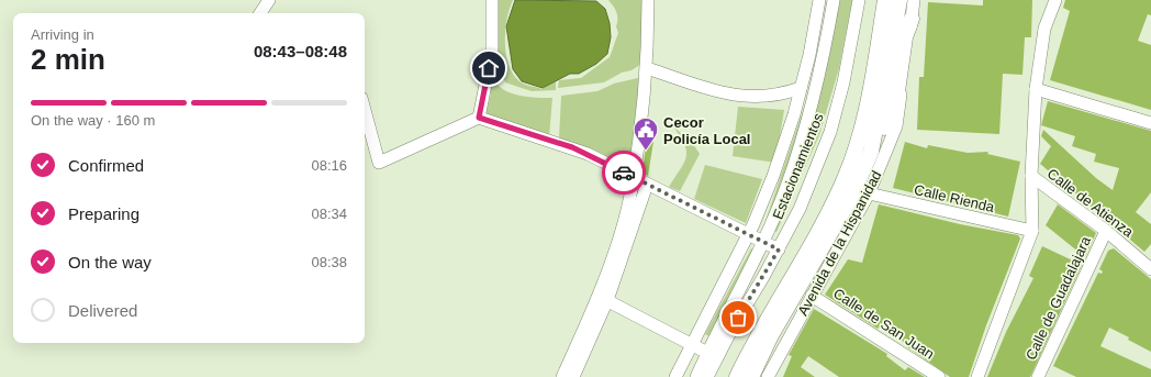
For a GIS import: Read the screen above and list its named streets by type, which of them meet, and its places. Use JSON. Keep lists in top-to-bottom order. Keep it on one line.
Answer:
{"streets":{"main road":["Avenida de la Hispanidad"],"street":["Estacionamientos","Calle Rienda","Calle de Atienza","Calle de Guadalajara","Calle de San Juan"]},"crossings":[["Calle Rienda","Avenida de la Hispanidad"],["Calle de Atienza","Calle de Guadalajara"],["Avenida de la Hispanidad","Calle de San Juan"]],"places":{"public building":["Cecor Policía Local"]},"page":{"heading":["2 min","Arriving in","08:43–08:48"],"bar":"On the way · 160 m","list":[["Confirmed","08:16"],["Preparing","08:34"],["On the way","08:38"],"Delivered"]}}
